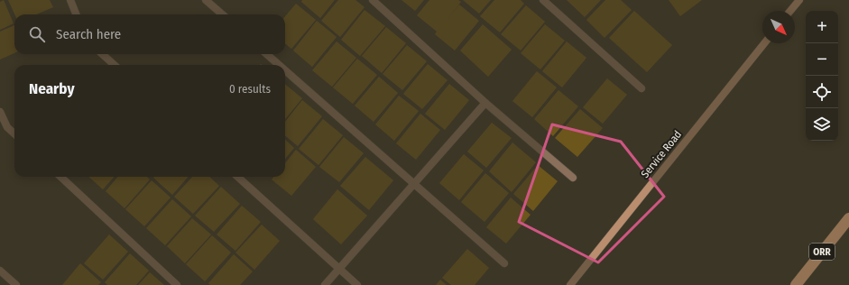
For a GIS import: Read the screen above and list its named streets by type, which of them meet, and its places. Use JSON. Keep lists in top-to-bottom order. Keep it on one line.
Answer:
{"streets":{"highway":["ORR"],"main road":["Service Road"]},"north":"bottom right","page":{"map_buttons":["+","−"],"search":"Search here","heading":["Nearby","0 results"]}}
